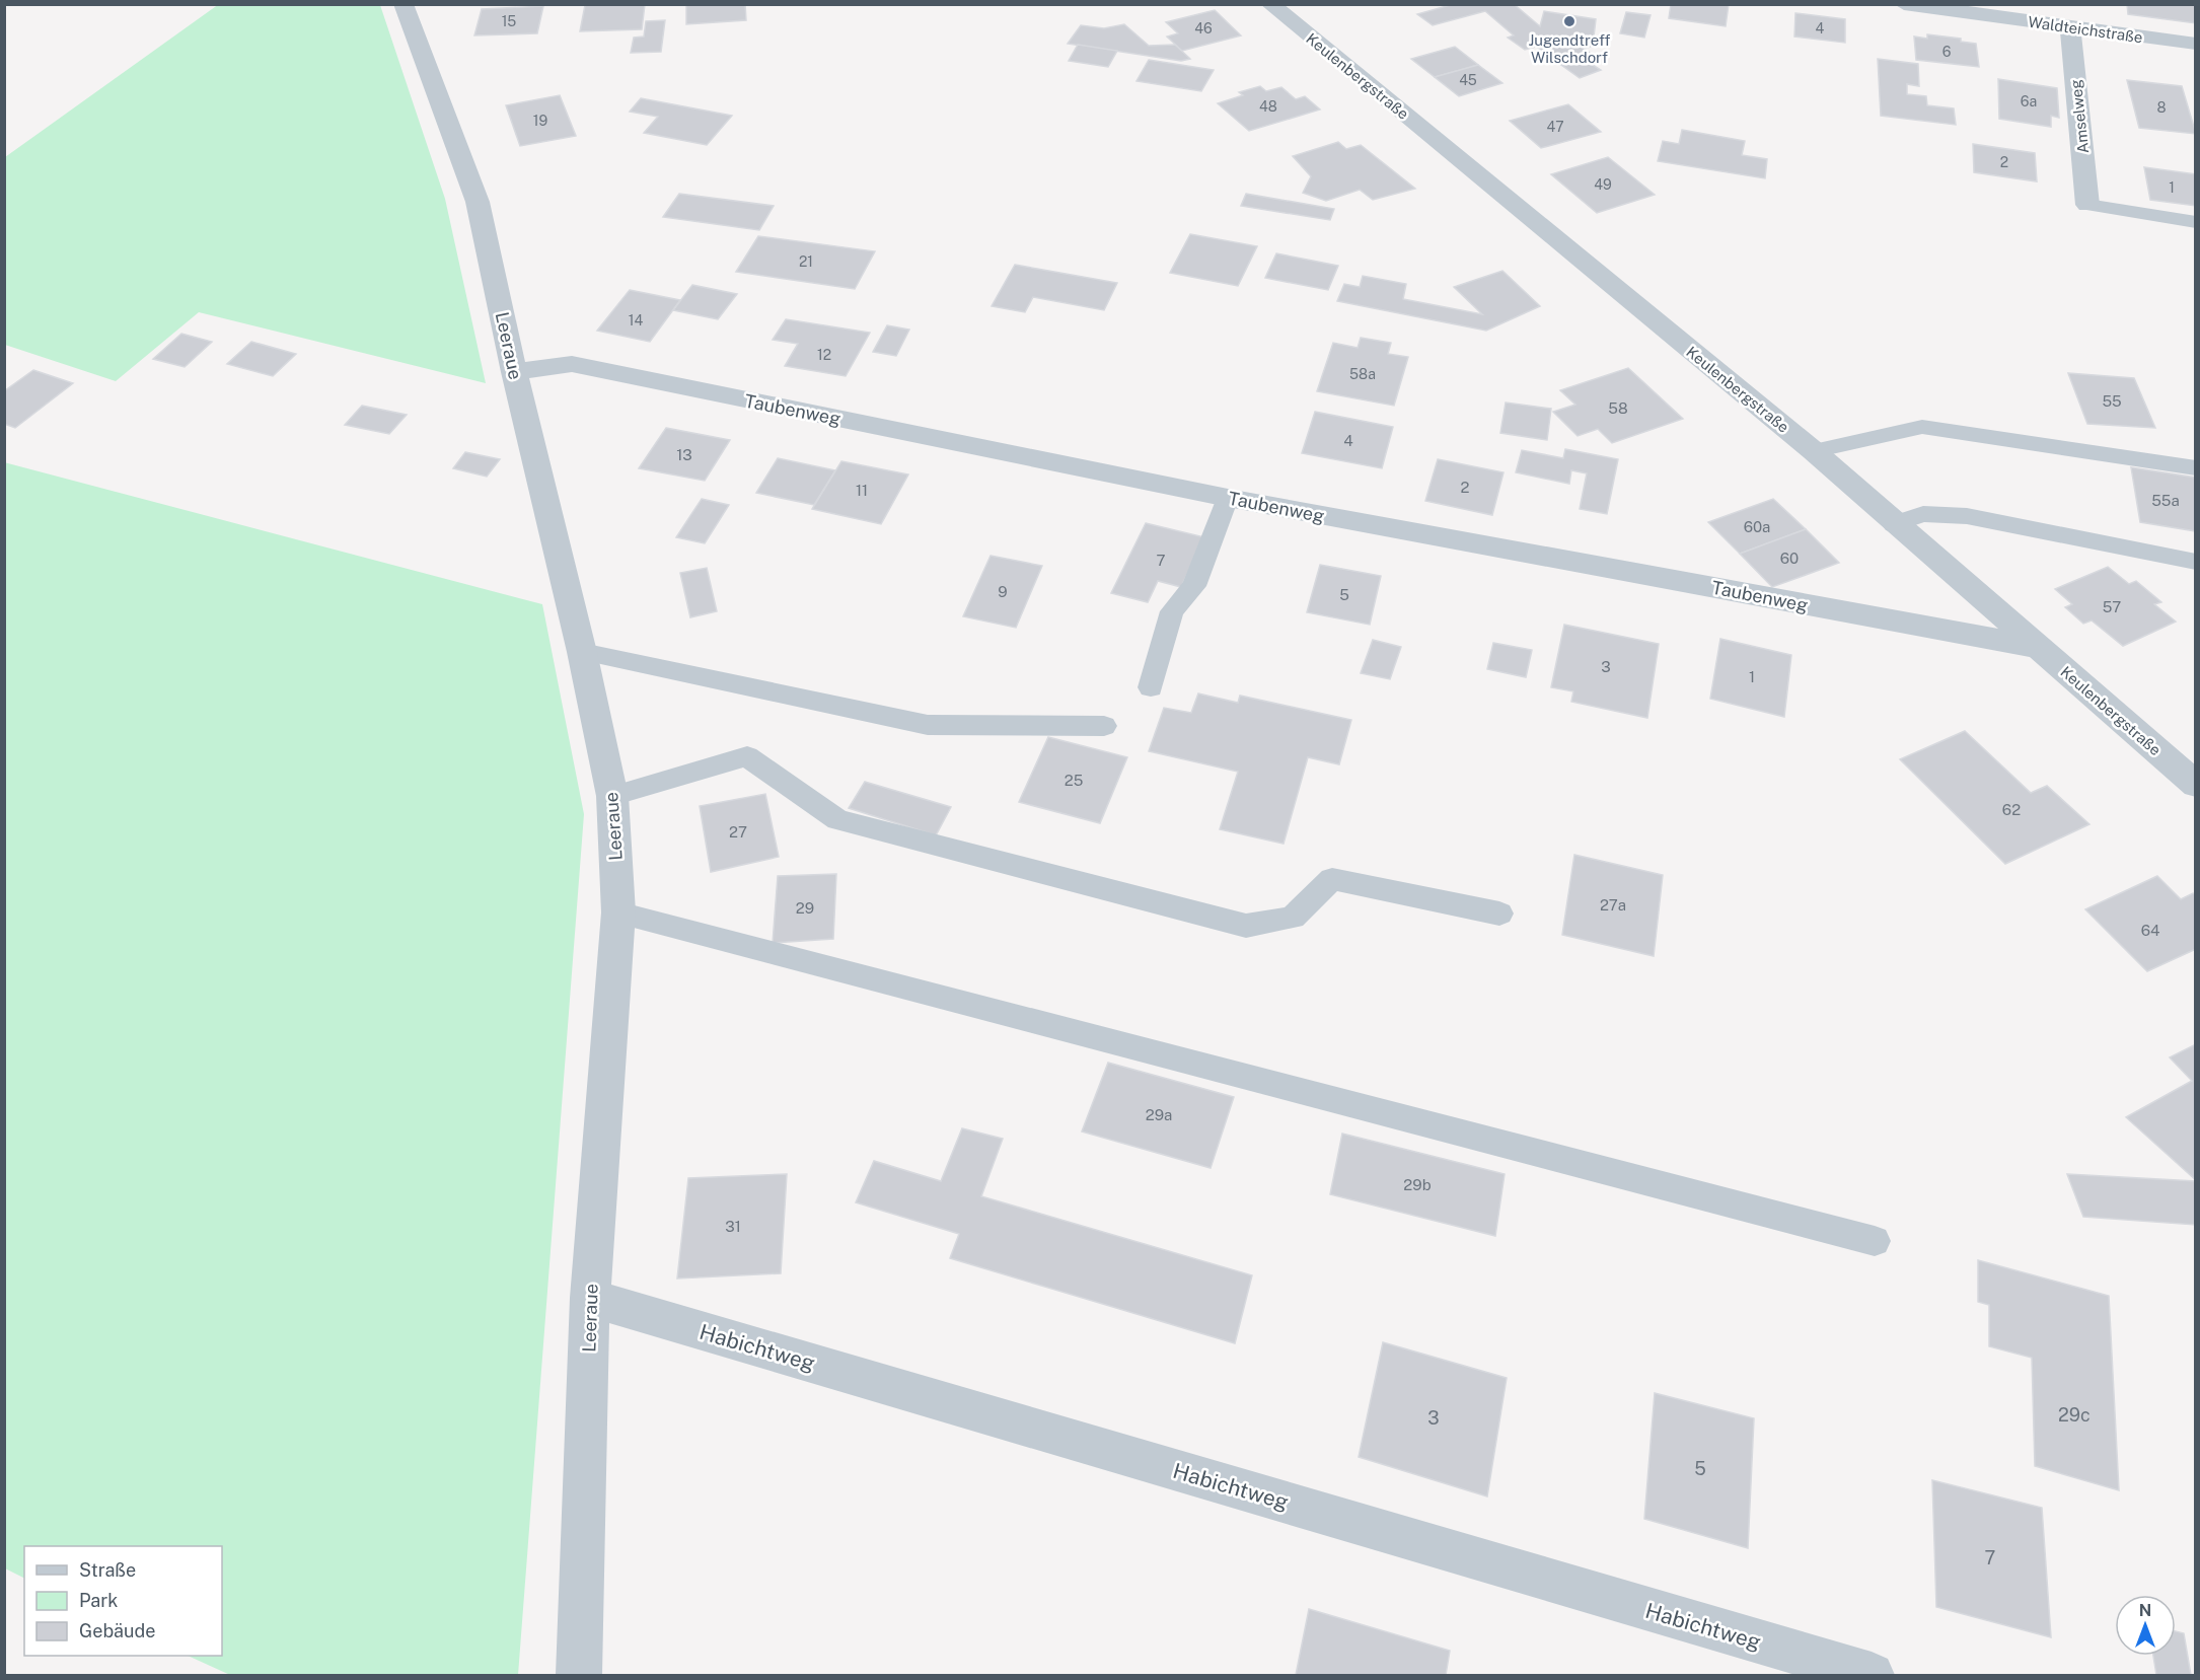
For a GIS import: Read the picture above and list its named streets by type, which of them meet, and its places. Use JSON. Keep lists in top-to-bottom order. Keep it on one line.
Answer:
{"streets":{"street":["Waldteichstraße","Keulenbergstraße","Amselweg","Leeraue","Taubenweg","Habichtweg"]},"crossings":[["Waldteichstraße","Amselweg"],["Keulenbergstraße","Taubenweg"],["Leeraue","Taubenweg"],["Leeraue","Habichtweg"]],"places":["Jugendtreff Wilschdorf"],"house_numbers":["15","46","4","6","45","6a","48","8","19","47","2","49","1","21","14","12","58a","55","58","4","13","2","11","55a","60a","60","7","9","5","57","3","1","25","62","27","27a","29","64","29a","29b","31","29c","3","5","7"],"legend":["Straße","Park","Gebäude"],"north":"top"}
